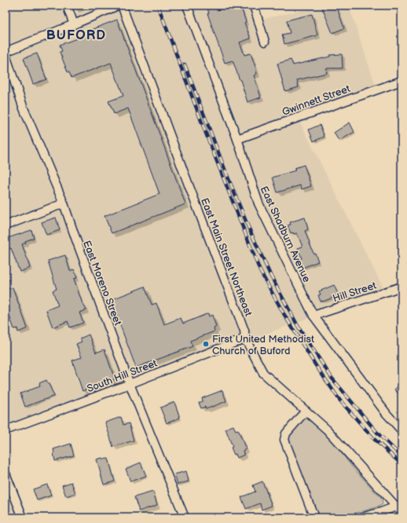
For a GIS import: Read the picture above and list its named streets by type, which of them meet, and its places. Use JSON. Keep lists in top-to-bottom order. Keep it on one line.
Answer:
{"streets":{"street":["Gwinnett Street","East Shadburn Avenue","East Main Street Northeast","East Moreno Street","Hill Street","South Hill Street"]},"crossings":[["Gwinnett Street","East Shadburn Avenue"],["East Shadburn Avenue","Hill Street"],["East Main Street Northeast","South Hill Street"],["East Moreno Street","South Hill Street"]],"districts":["BUFORD"],"places":["First United Methodist Church of Buford"]}
